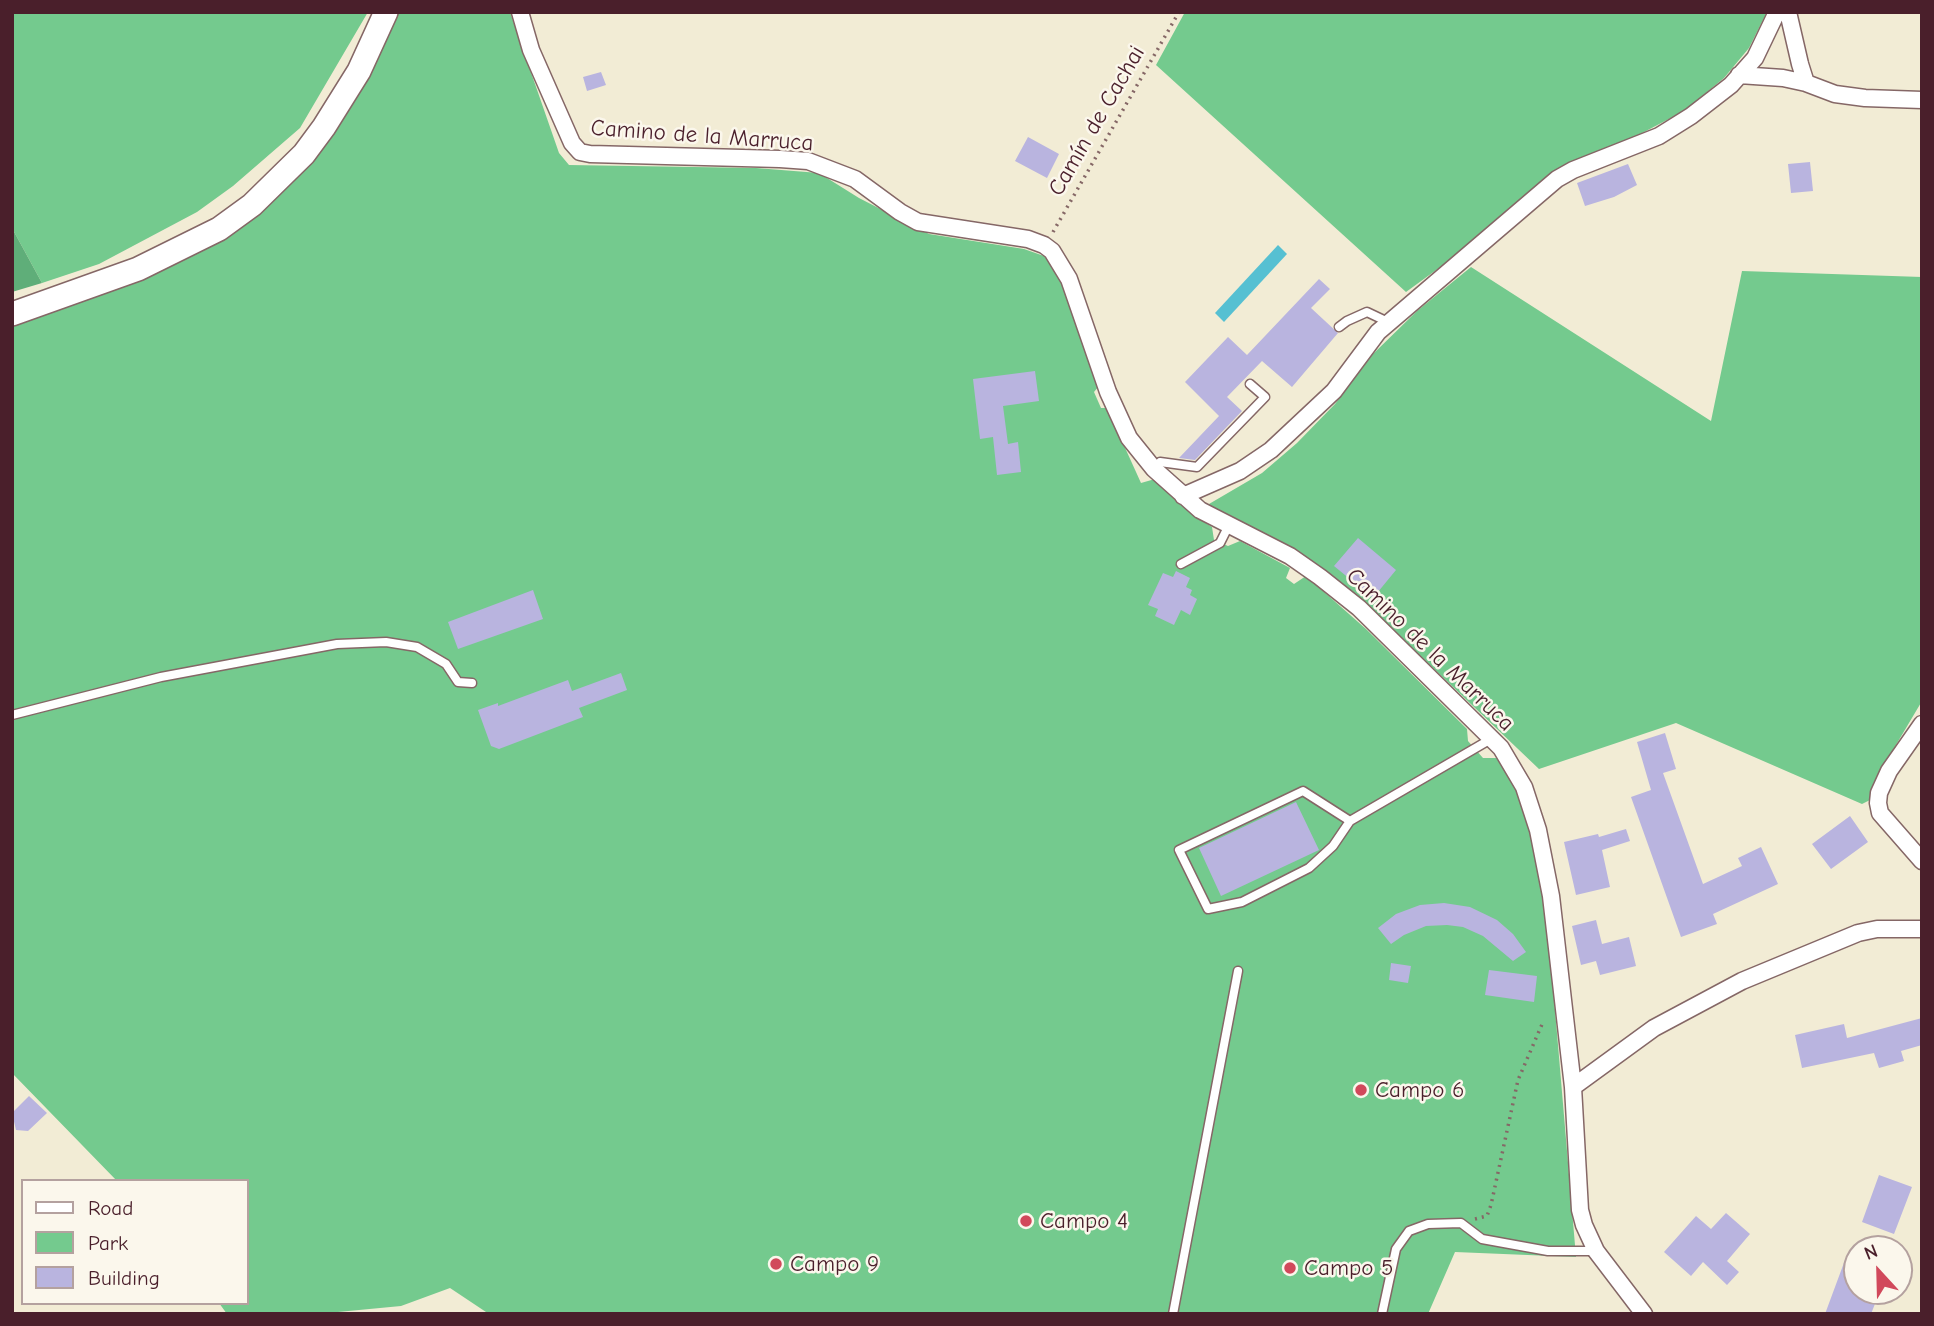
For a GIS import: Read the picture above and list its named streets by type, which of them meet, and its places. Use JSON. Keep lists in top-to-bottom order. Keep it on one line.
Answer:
{"streets":{"street":["Camino de la Marruca"],"path":["Camín de Cachai"]},"crossings":[["Camín de Cachai","Camino de la Marruca"]],"places":["Campo 6","Campo 4","Campo 9","Campo 5"],"legend":["Road","Park","Building"],"north":"top"}
